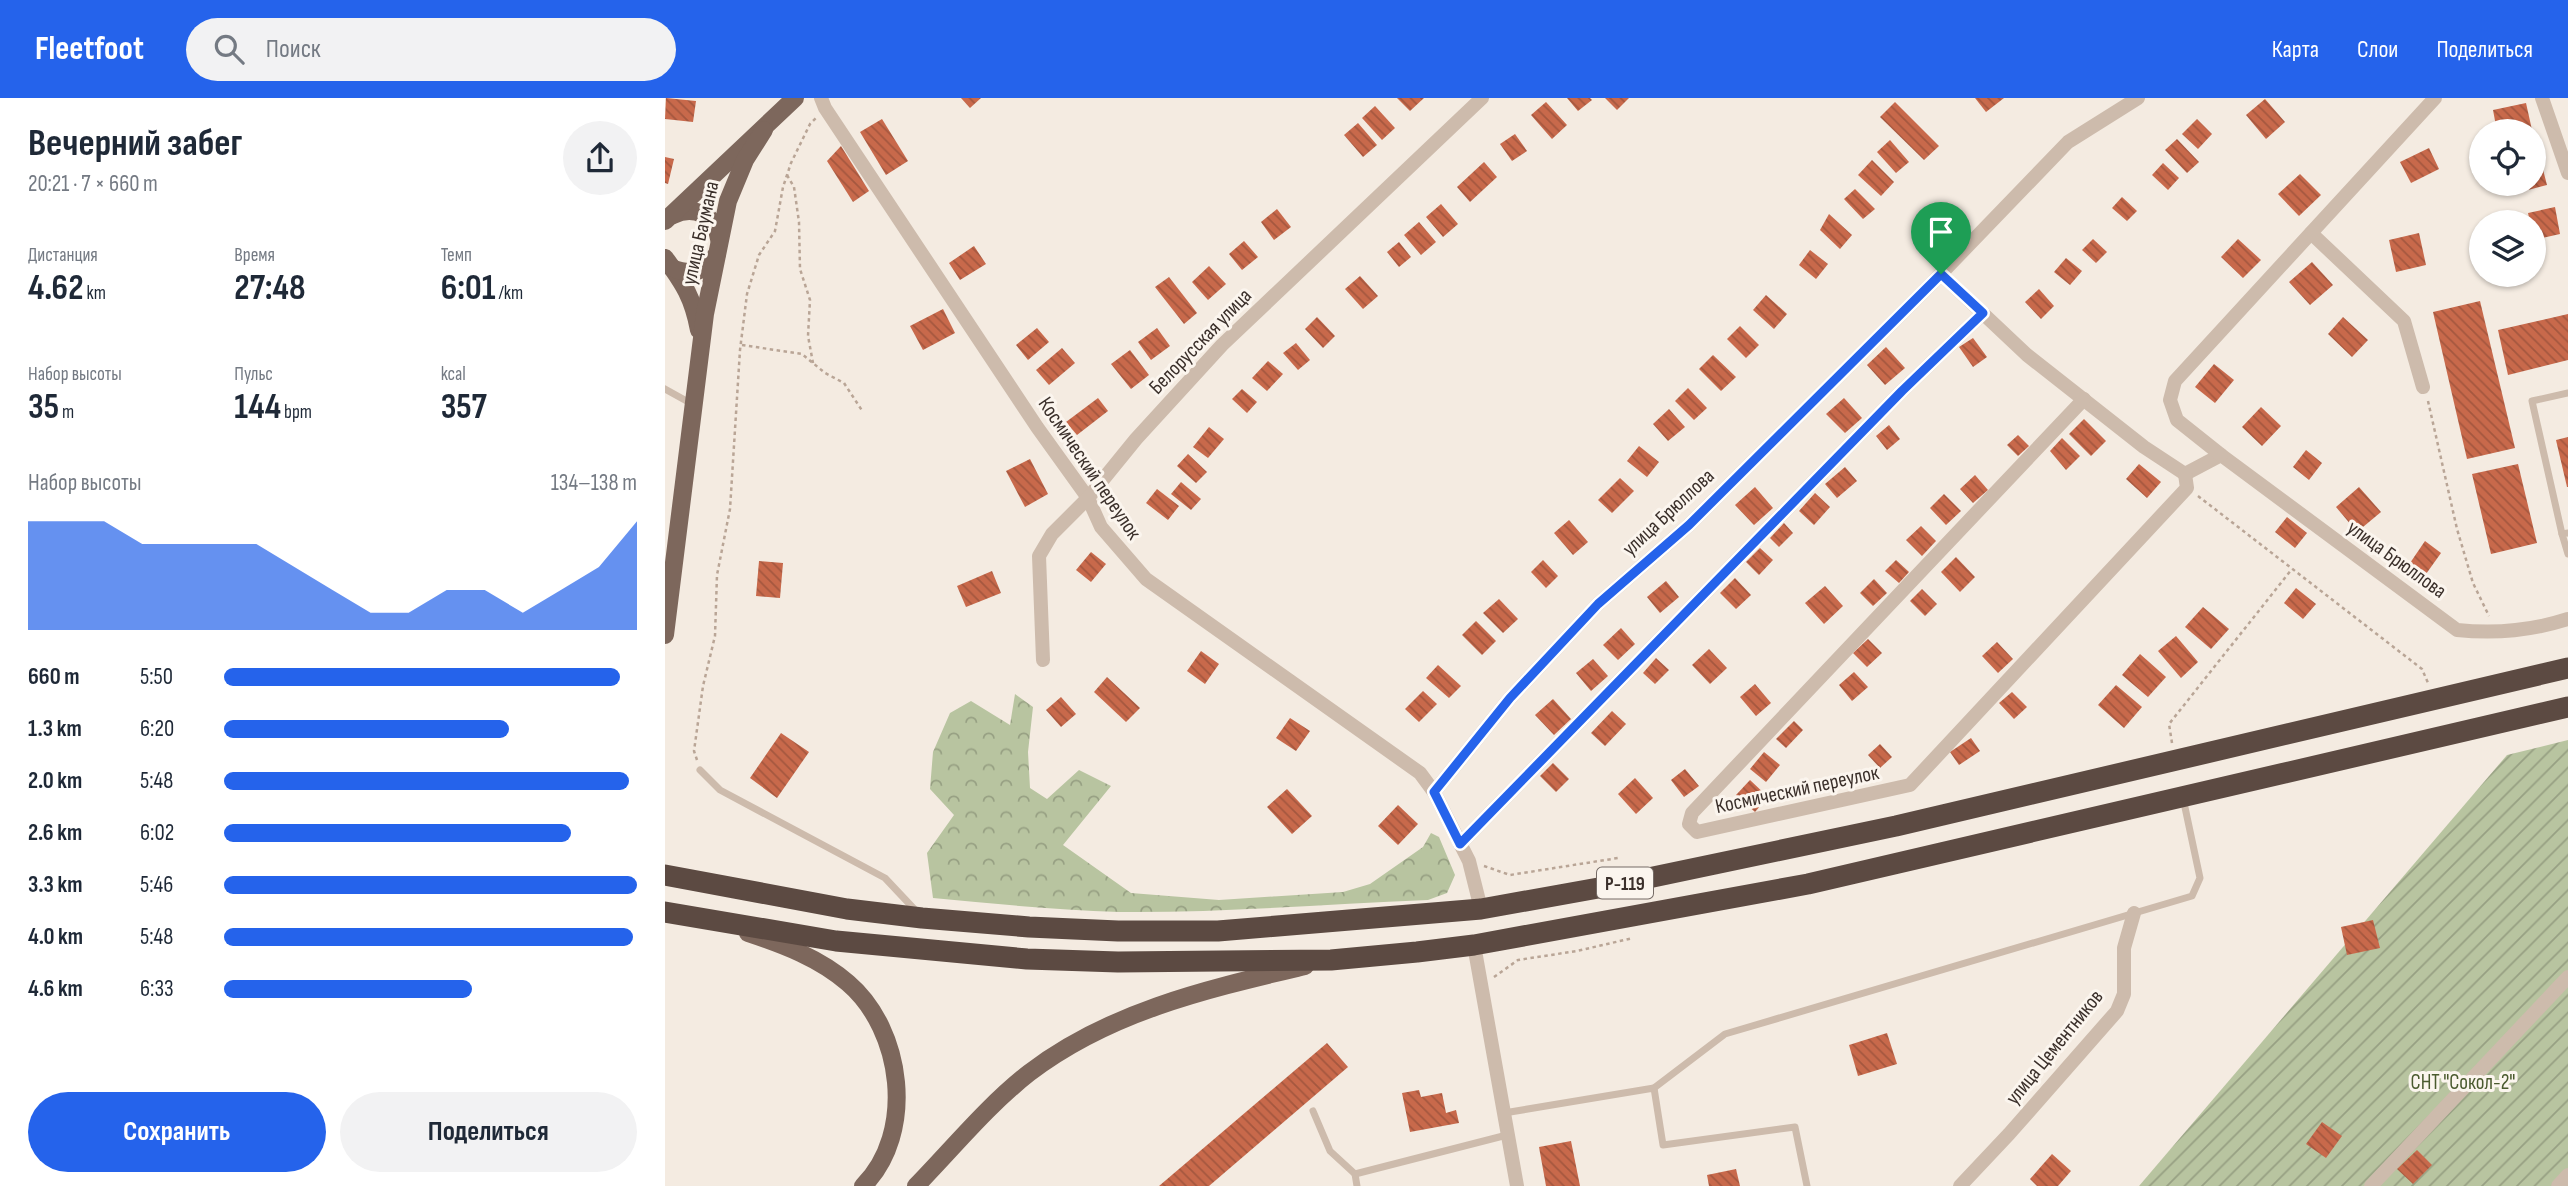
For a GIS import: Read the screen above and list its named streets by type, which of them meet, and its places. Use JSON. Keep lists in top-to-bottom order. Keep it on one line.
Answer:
{"streets":{"highway":["Р-119"],"main road":["улица Баумана"],"street":["Белорусская улица","Космический переулок","улица Брюллова","улица Цементников"]},"crossings":[["Белорусская улица","Космический переулок"],["Космический переулок","улица Брюллова"],["Космический переулок","Р-119"]],"parks":["СНТ \"Сокол-2\""],"page":{"header":"Fleetfoot","search":"Поиск","nav":["Карта","Слои","Поделиться"],"heading":["Вечерний забег","20:21 · 7 × 660 m"],"stats":[["Дистанция","4.62 km"],["Время","27:48"],["Темп","6:01 /km"],["Набор высоты","35 m"],["Пульс","144 bpm"],["kcal","357"]],"chart":["Набор высоты","134–138 m"],"list":[{"name":"660 m","note":"5:50"},{"name":"1.3 km","note":"6:20"},{"name":"2.0 km","note":"5:48"},{"name":"2.6 km","note":"6:02"},{"name":"3.3 km","note":"5:46"},{"name":"4.0 km","note":"5:48"},{"name":"4.6 km","note":"6:33"}],"buttons":["Сохранить","Поделиться"]}}
